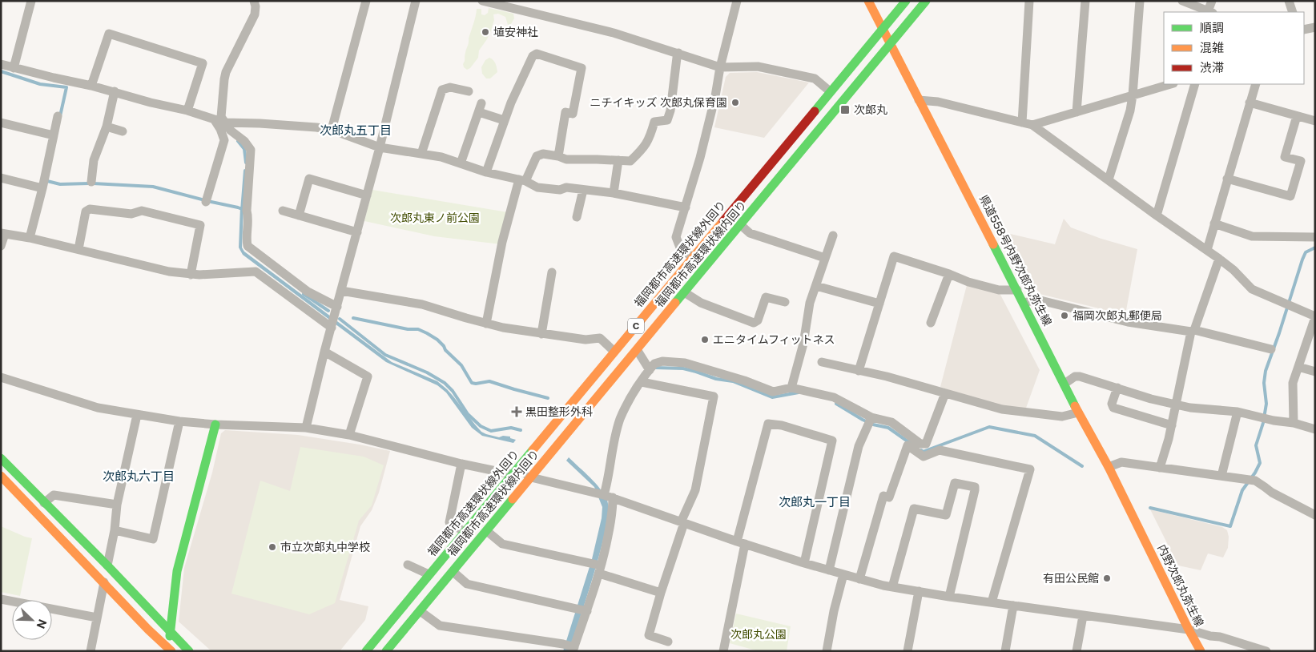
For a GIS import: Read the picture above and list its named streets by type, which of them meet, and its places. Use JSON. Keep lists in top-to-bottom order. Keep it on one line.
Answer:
{"streets":{"main road":["福岡都市高速環状線外回り","福岡都市高速環状線内回り","県道558号内野次郎丸弥生線","C","内野次郎丸弥生線"]},"crossings":[["県道558号内野次郎丸弥生線","内野次郎丸弥生線"]],"districts":["次郎丸五丁目","次郎丸六丁目","次郎丸一丁目"],"parks":["次郎丸東ノ前公園","次郎丸公園"],"places":{"other":["埴安神社","ニチイキッズ 次郎丸保育園","福岡次郎丸郵便局","エニタイムフィットネス","市立次郎丸中学校","有田公民館"],"transit":["次郎丸"],"health":["黒田整形外科"]},"legend":["順調","混雑","渋滞"],"north":"bottom right"}
